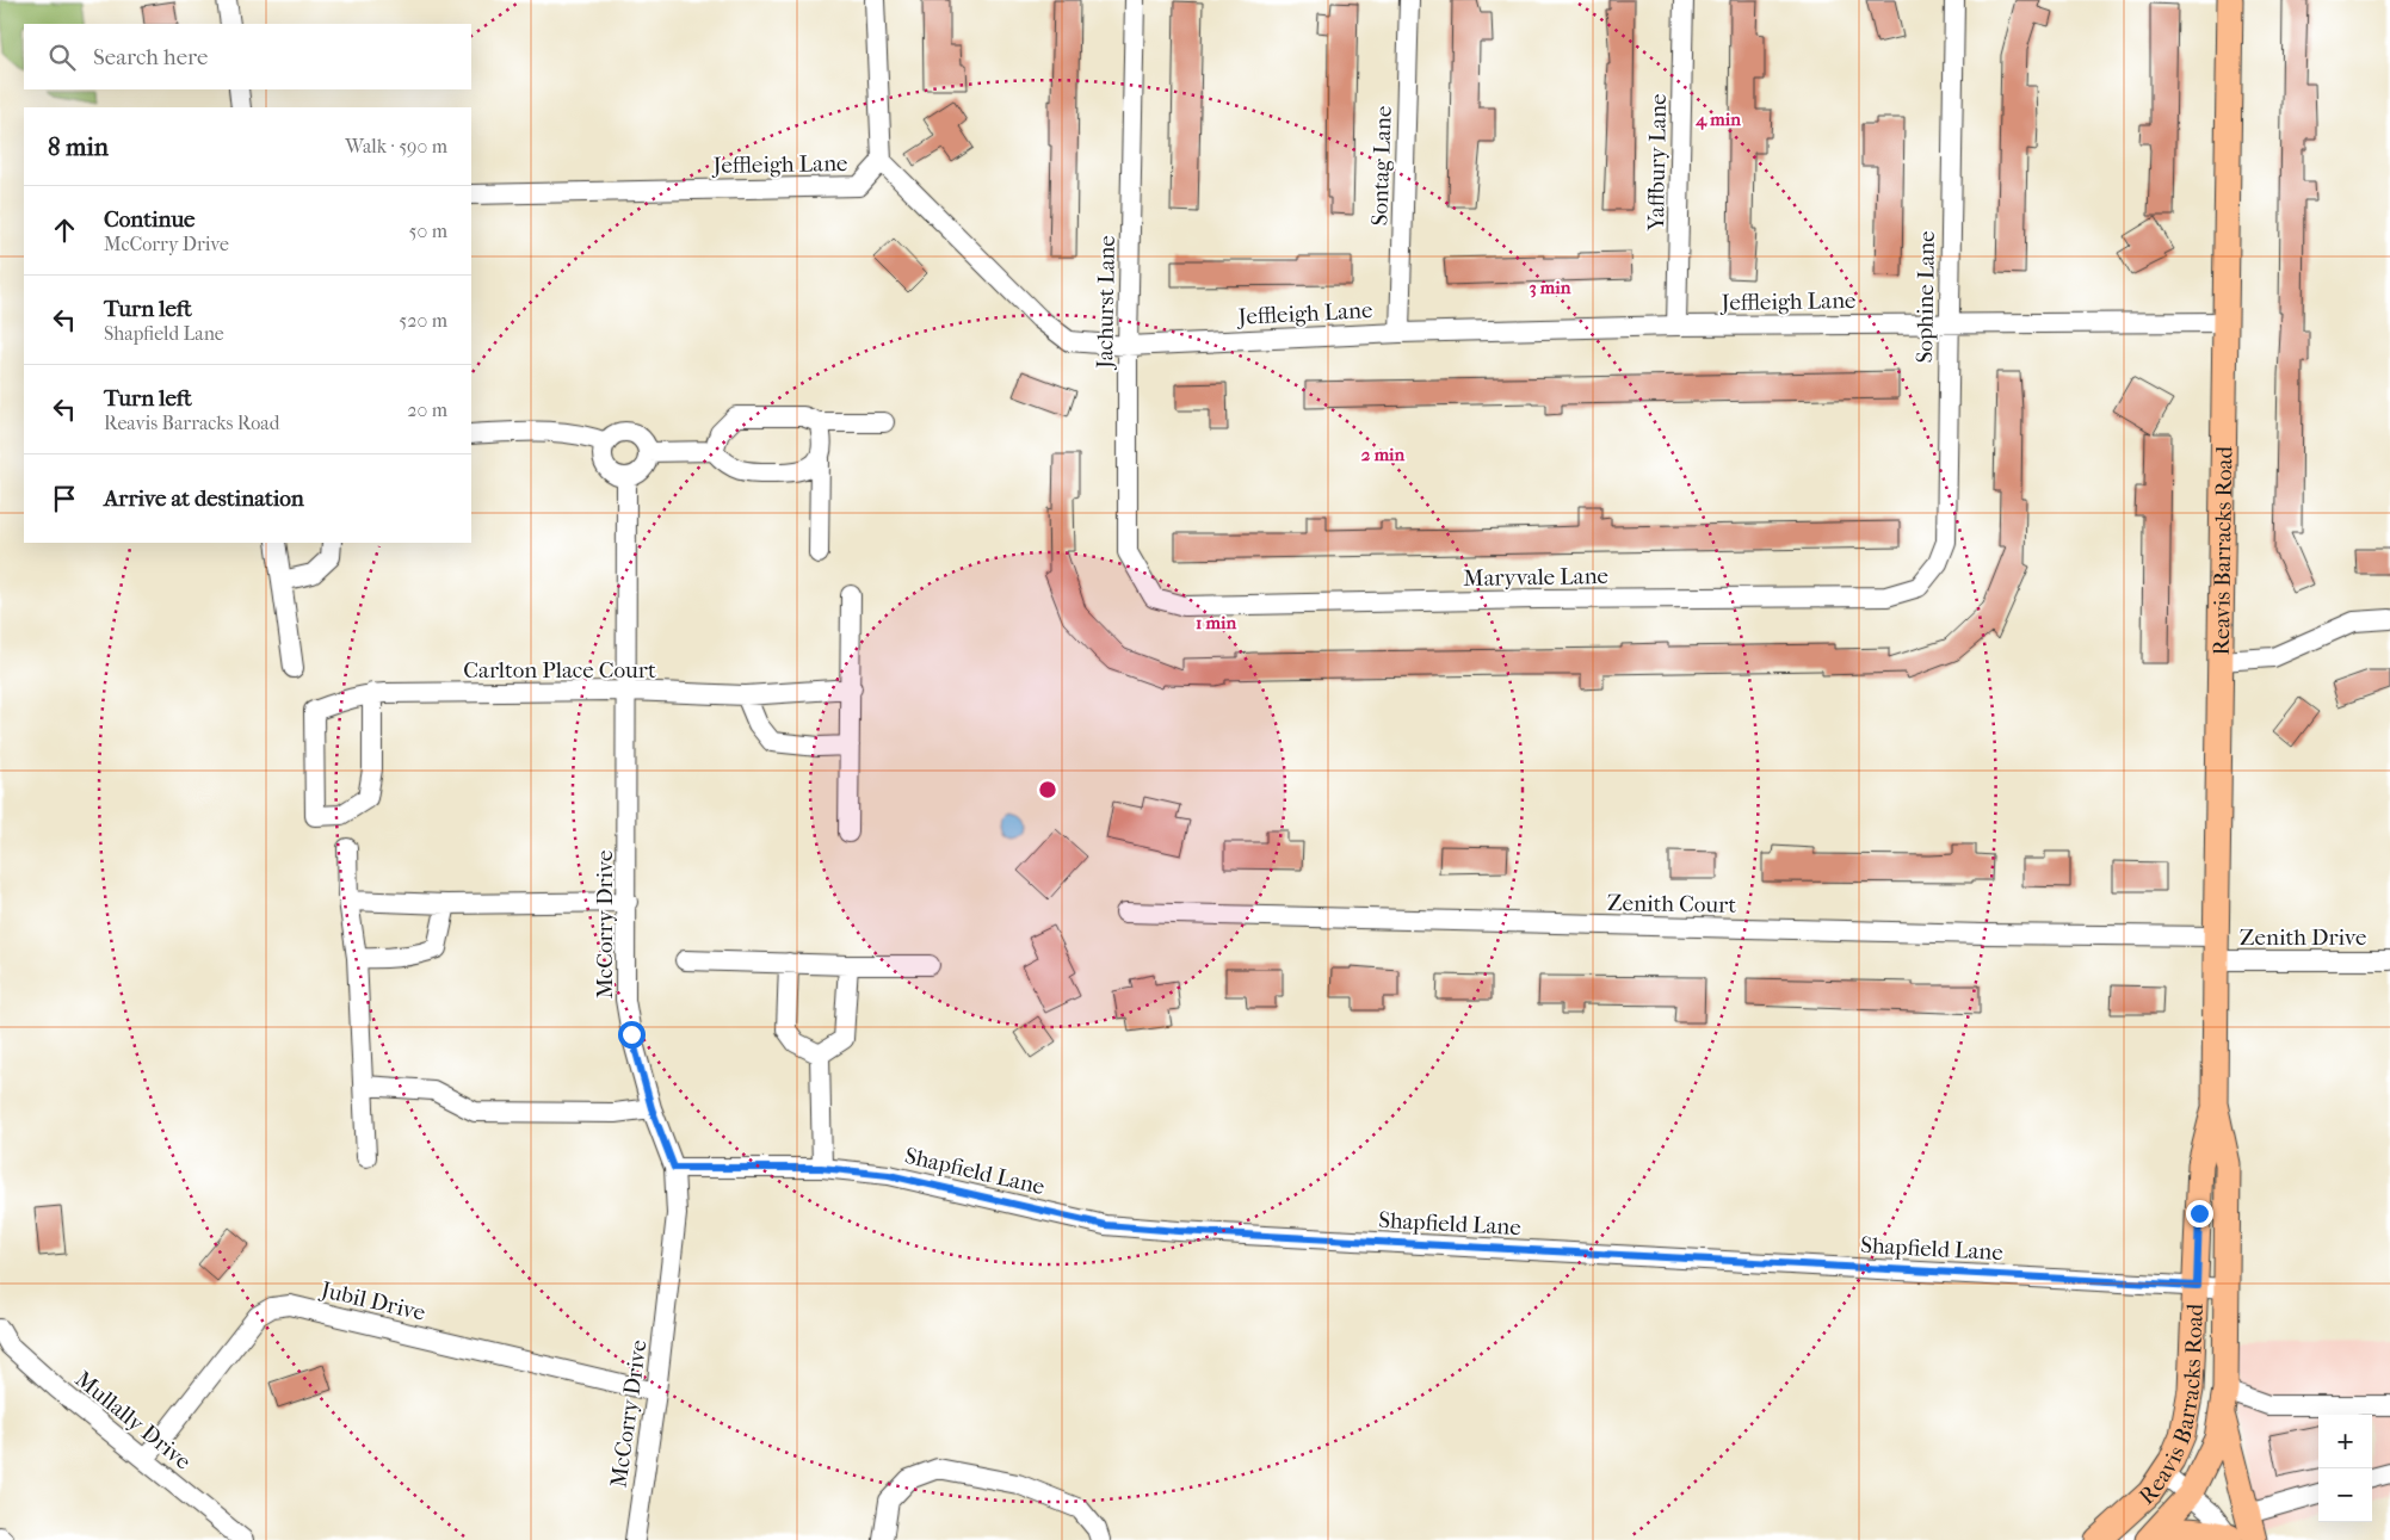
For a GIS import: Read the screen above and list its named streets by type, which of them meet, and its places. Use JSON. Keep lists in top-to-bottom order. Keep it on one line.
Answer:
{"streets":{"main road":["Reavis Barracks Road"],"street":["Yaffbury Lane","Jeffleigh Lane","Sontag Lane","Sophine Lane","Jachurst Lane","Maryvale Lane","Carlton Place Court","Zenith Court","McCorry Drive","Zenith Drive","Shapfield Lane","Jubil Drive","Mullally Drive"]},"crossings":[["Yaffbury Lane","Jeffleigh Lane"],["Jeffleigh Lane","Sontag Lane"],["Jeffleigh Lane","Sophine Lane"],["Jeffleigh Lane","Jachurst Lane"],["Jeffleigh Lane","Reavis Barracks Road"],["Sophine Lane","Maryvale Lane"],["Jachurst Lane","Maryvale Lane"],["Reavis Barracks Road","Zenith Court"],["Reavis Barracks Road","Zenith Drive"],["Reavis Barracks Road","Shapfield Lane"],["Carlton Place Court","McCorry Drive"],["Zenith Court","Zenith Drive"],["McCorry Drive","Shapfield Lane"],["McCorry Drive","Jubil Drive"],["Jubil Drive","Mullally Drive"]],"page":{"search":"Search here","heading":["8 min","Walk · 590 m"],"list":[["Continue","McCorry Drive","50 m"],["Turn left","Shapfield Lane","520 m"],["Turn left","Reavis Barracks Road","20 m"],"Arrive at destination"],"map_buttons":["+","−"]},"rings":["4 min","3 min","2 min","1 min"]}
